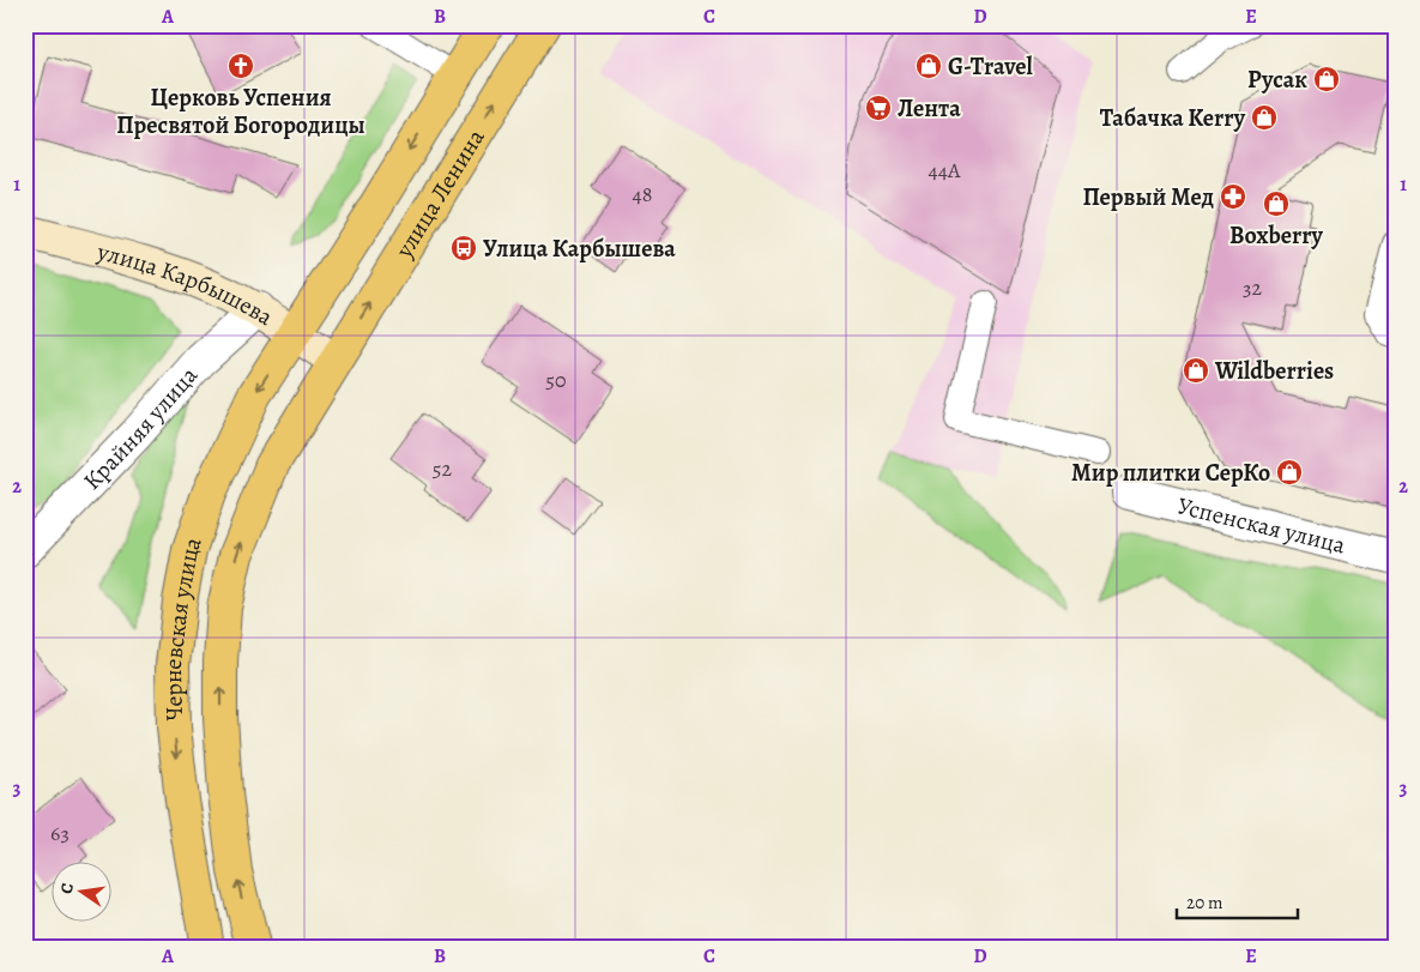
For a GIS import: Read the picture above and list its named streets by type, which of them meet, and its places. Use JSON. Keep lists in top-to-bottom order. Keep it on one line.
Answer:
{"streets":{"main road":["улица Ленина","Черневская улица"],"street":["улица Карбышева","Крайняя улица","Успенская улица"]},"crossings":[["улица Ленина","улица Карбышева"],["улица Ленина","Черневская улица"],["улица Карбышева","Крайняя улица"],["улица Карбышева","Черневская улица"]],"places":{"church":["Церковь Успения Пресвятой Богородицы"],"shop":["G-Travel","Русак","Табачка Kerry","Boxberry","Wildberries","Мир плитки СерКо"],"supermarket":["Лента"],"pharmacy":["Первый Мед"],"bus stop":["Улица Карбышева"]},"house_numbers":["44А","48","32","50","52","63"],"scale_bar":"20 m","north":"left","grid":{"columns":["A","B","C","D","E"],"rows":["1","2","3"]}}
